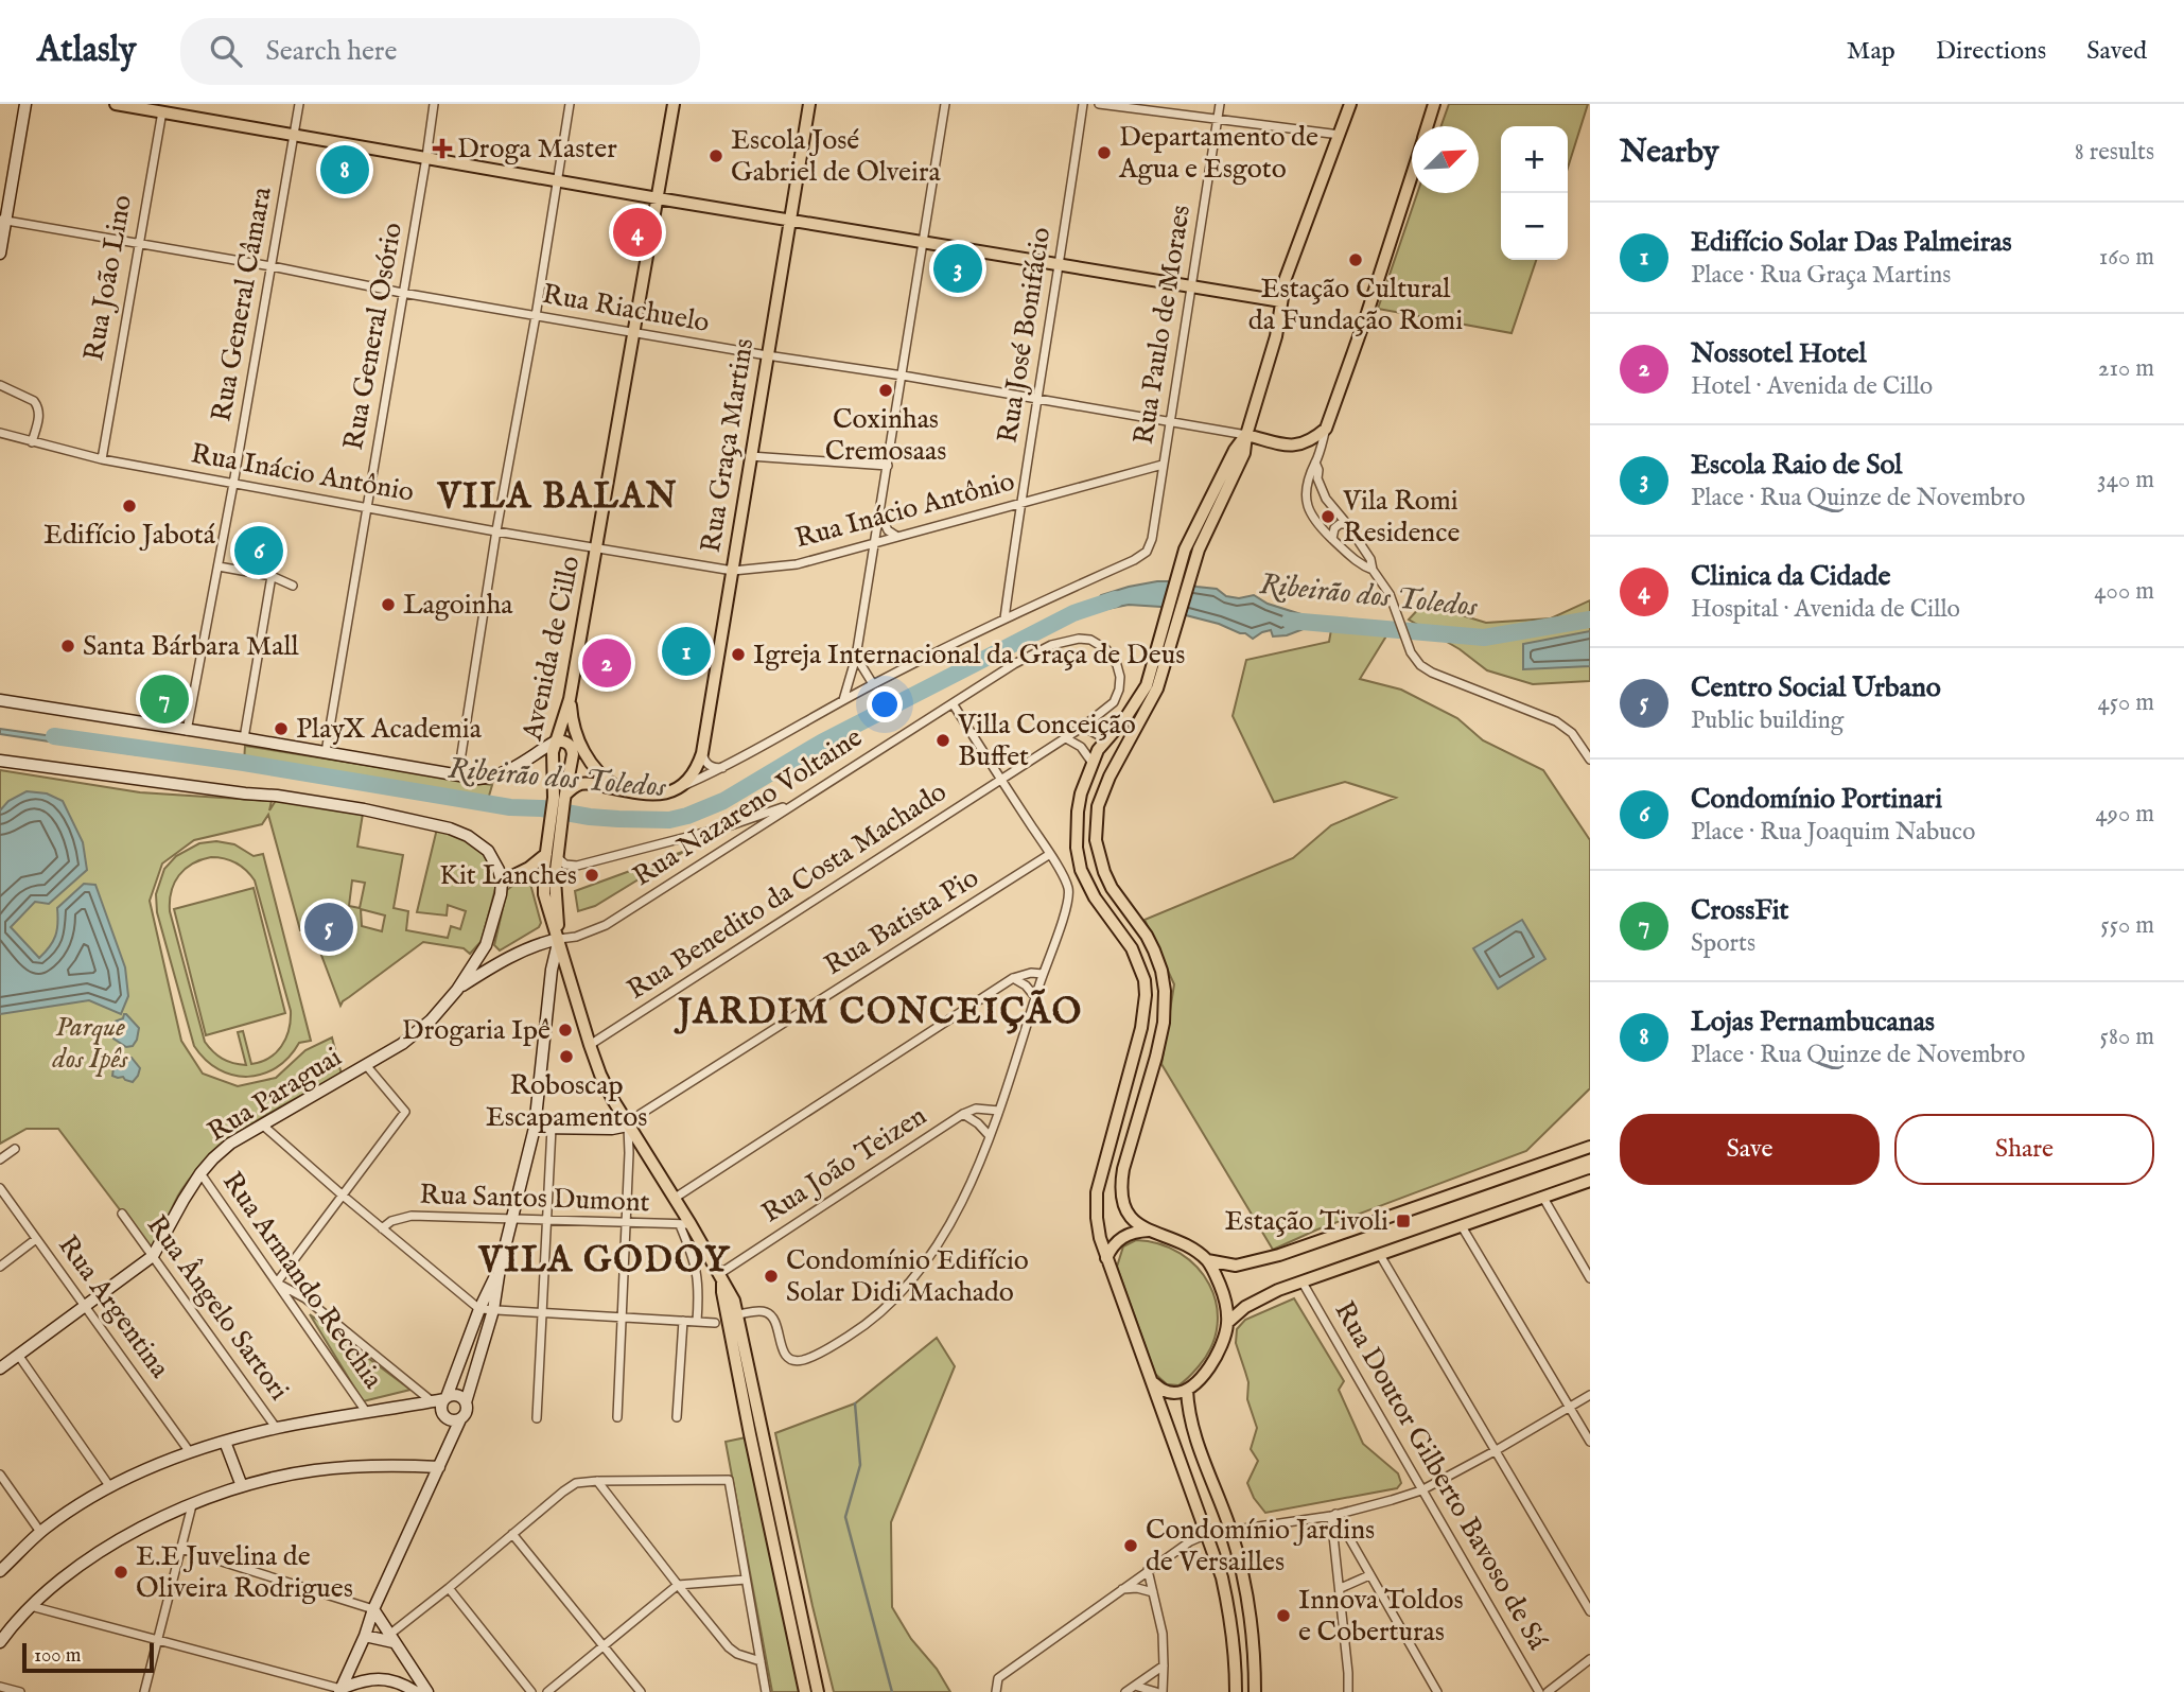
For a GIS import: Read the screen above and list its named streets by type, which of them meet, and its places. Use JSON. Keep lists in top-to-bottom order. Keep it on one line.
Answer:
{"streets":{"main road":["Rua Graça Martins","Avenida de Cillo","Rua Paraguai"],"street":["Rua João Lino","Rua General Câmara","Rua Riachuelo","Rua Paulo de Moraes","Rua José Bonifácio","Rua General Osório","Rua Inácio Antônio","Rua Nazareno Voltaine","Rua Benedito da Costa Machado","Rua Batista Pio","Rua João Teizen","Rua Santos Dumont","Rua Armando Recchia","Rua Argentina","Rua Ângelo Sartori","Rua Doutor Gilberto Bavoso de Sá"]},"crossings":[["Rua João Lino","Rua Riachuelo"],["Rua João Lino","Rua Inácio Antônio"],["Rua General Câmara","Rua Riachuelo"],["Rua General Câmara","Rua Inácio Antônio"],["Rua Riachuelo","Rua Paulo de Moraes"],["Rua Riachuelo","Rua José Bonifácio"],["Rua Riachuelo","Rua General Osório"],["Rua Riachuelo","Rua Graça Martins"],["Rua Riachuelo","Avenida de Cillo"],["Rua Paulo de Moraes","Rua José Bonifácio"],["Rua Paulo de Moraes","Rua Inácio Antônio"],["Rua José Bonifácio","Rua Inácio Antônio"],["Rua General Osório","Rua Inácio Antônio"],["Rua Graça Martins","Rua Inácio Antônio"],["Rua Inácio Antônio","Avenida de Cillo"],["Avenida de Cillo","Rua Nazareno Voltaine"],["Avenida de Cillo","Rua Benedito da Costa Machado"],["Avenida de Cillo","Rua Batista Pio"],["Avenida de Cillo","Rua Paraguai"],["Avenida de Cillo","Rua João Teizen"],["Avenida de Cillo","Rua Santos Dumont"],["Rua Nazareno Voltaine","Rua Benedito da Costa Machado"],["Rua Nazareno Voltaine","Rua Paraguai"],["Rua Paraguai","Rua Armando Recchia"],["Rua Paraguai","Rua Argentina"],["Rua Paraguai","Rua Ângelo Sartori"]],"districts":["VILA BALAN","JARDIM CONCEIÇÃO","VILA GODOY"],"water":["Ribeirão dos Toledos"],"parks":["Parque dos Ipês"],"places":{"health":["Droga Master"],"other":["Departamento de Agua e Esgoto","Escola José Gabriel de Olveira","Estação Cultural da Fundação Romi","Coxinhas Cremosaas","Edifício Jabotá","Vila Romi Residence","Lagoinha","Santa Bárbara Mall","Igreja Internacional da Graça de Deus","PlayX Academia","Villa Conceição Buffet","Kit Lanches","Drogaria Ipê","Roboscap Escapamentos","Condomínio Edifício Solar Didi Machado","Condomínio Jardins de Versailles","E.E Juvelina de Oliveira Rodrigues","Innova Toldos e Coberturas"],"transit":["Estação Tivoli"]},"scale_bar":"100 m","north":"top right","page":{"header":"Atlasly","search":"Search here","nav":["Map","Directions","Saved"],"heading":["Nearby","8 results"],"map_buttons":["+","−"],"pins":["8","4","3","6","1","2","7","5"],"list":[{"mark":"1","name":"Edifício Solar Das Palmeiras","note":"Place · Rua Graça Martins","value":"160 m"},{"mark":"2","name":"Nossotel Hotel","note":"Hotel · Avenida de Cillo","value":"210 m"},{"mark":"3","name":"Escola Raio de Sol","note":"Place · Rua Quinze de Novembro","value":"340 m"},{"mark":"4","name":"Clinica da Cidade","note":"Hospital · Avenida de Cillo","value":"400 m"},{"mark":"5","name":"Centro Social Urbano","note":"Public building","value":"450 m"},{"mark":"6","name":"Condomínio Portinari","note":"Place · Rua Joaquim Nabuco","value":"490 m"},{"mark":"7","name":"CrossFit","note":"Sports","value":"550 m"},{"mark":"8","name":"Lojas Pernambucanas","note":"Place · Rua Quinze de Novembro","value":"580 m"}],"buttons":["Save","Share"],"scale":"100 m"}}
